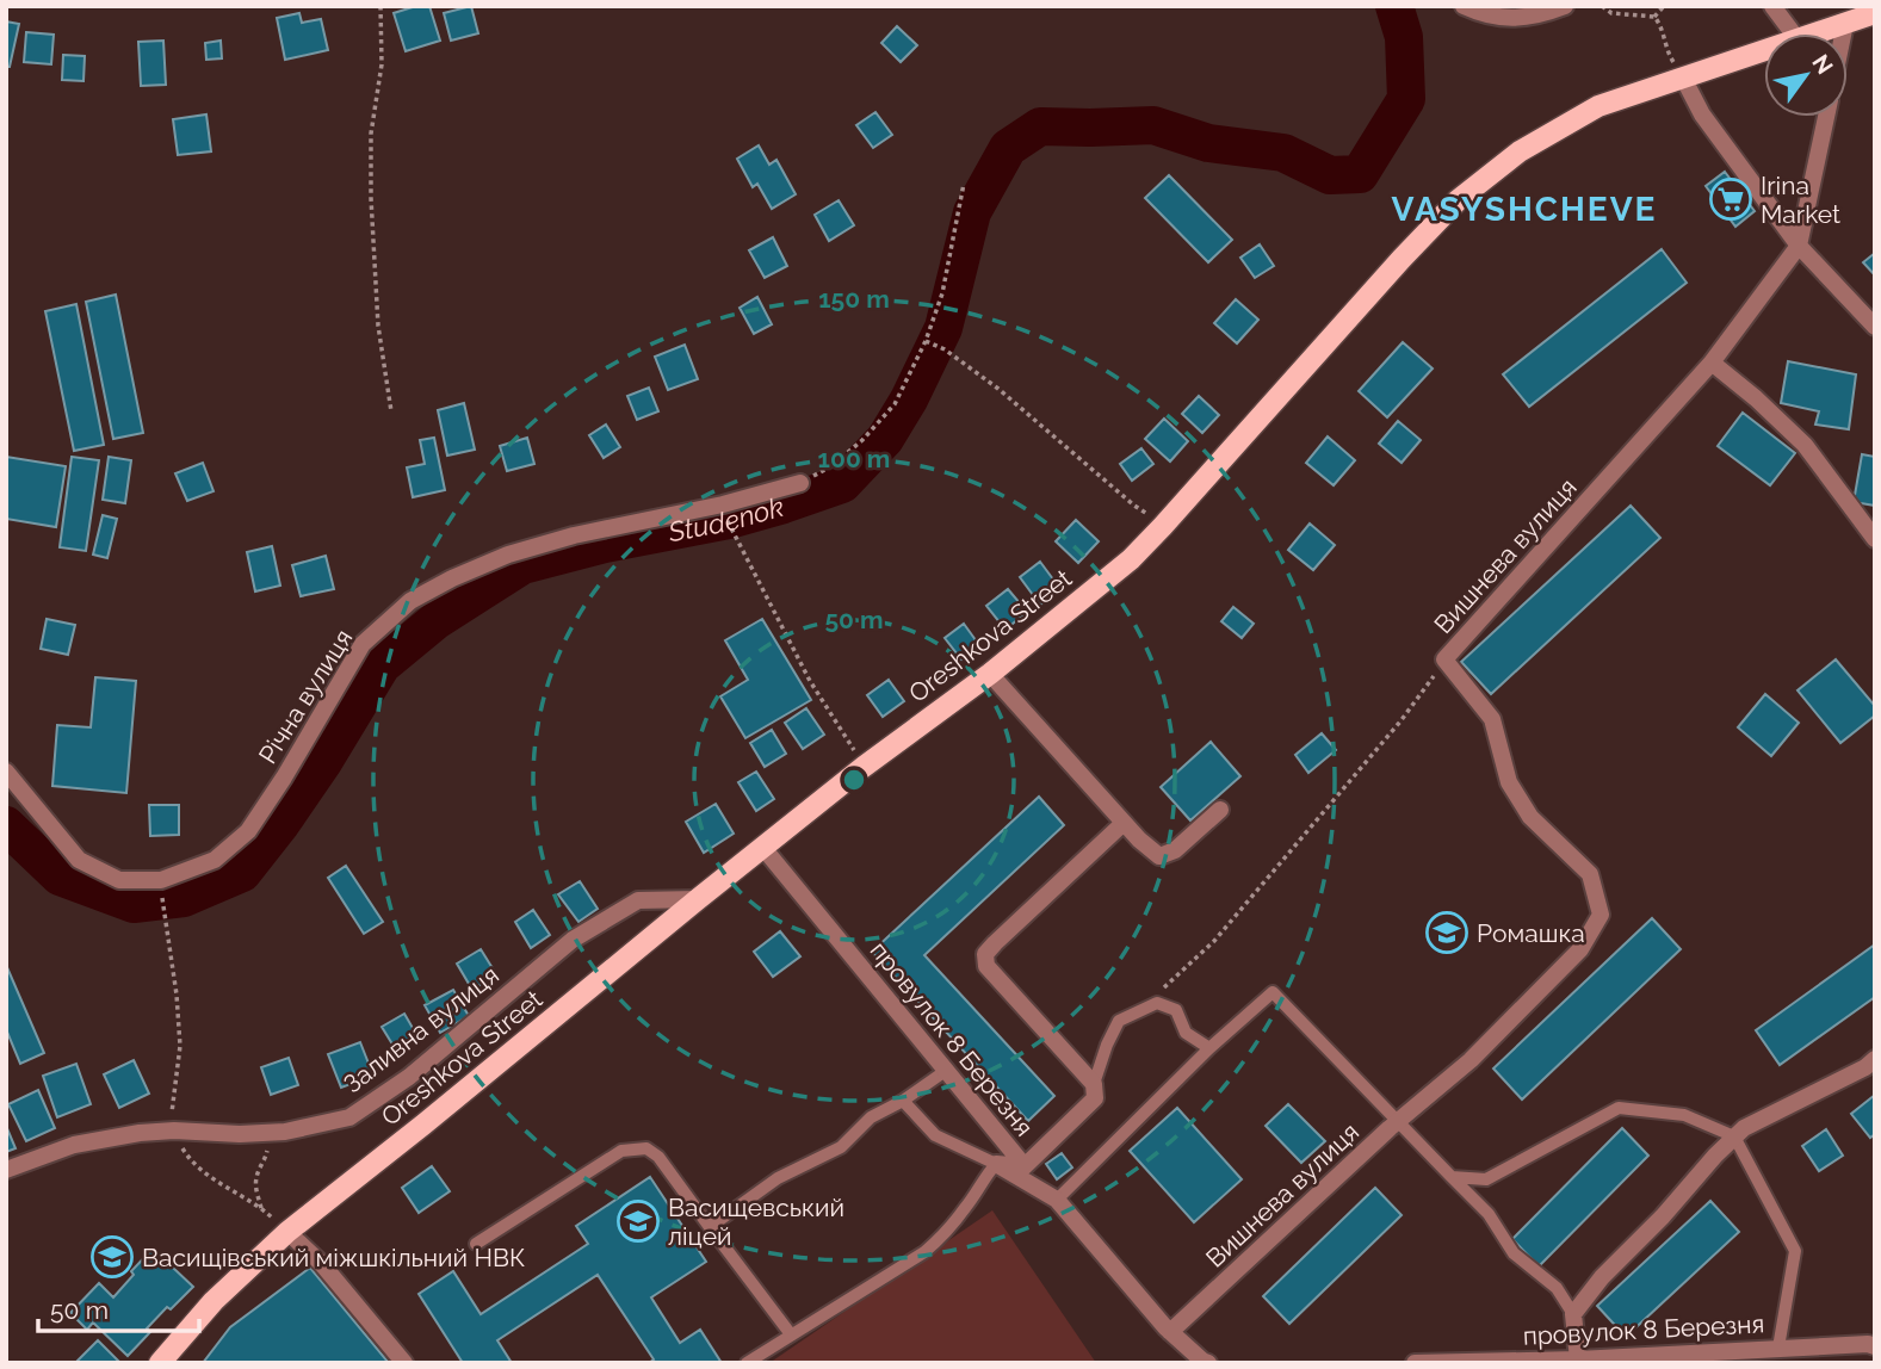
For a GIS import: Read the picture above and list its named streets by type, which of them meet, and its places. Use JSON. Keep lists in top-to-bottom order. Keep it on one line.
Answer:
{"streets":{"main road":["Oreshkova Street"],"street":["Вишнева вулиця","Річна вулиця","Заливна вулиця","провулок 8 Березня"]},"crossings":[["Вишнева вулиця","провулок 8 Березня"],["Oreshkova Street","Заливна вулиця"],["Oreshkova Street","провулок 8 Березня"]],"districts":["VASYSHCHEVE"],"water":["Studenok"],"places":{"supermarket":["Irina Market"],"school or university":["Ромашка","Васищевський ліцей","Васищівський міжшкільний НВК"]},"scale_bar":"50 m","north":"top right","rings":["150 m","100 m","50 m"]}
